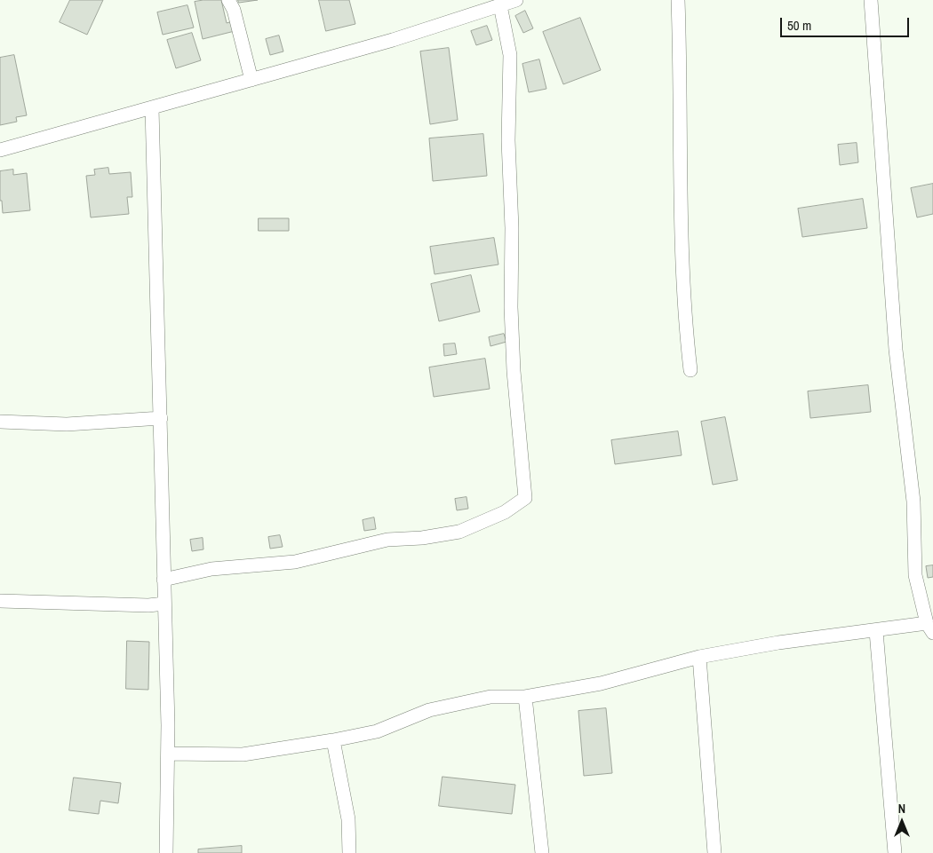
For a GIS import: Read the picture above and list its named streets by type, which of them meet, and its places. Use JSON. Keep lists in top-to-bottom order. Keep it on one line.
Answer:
{"scale_bar":"50 m","north":"top"}
